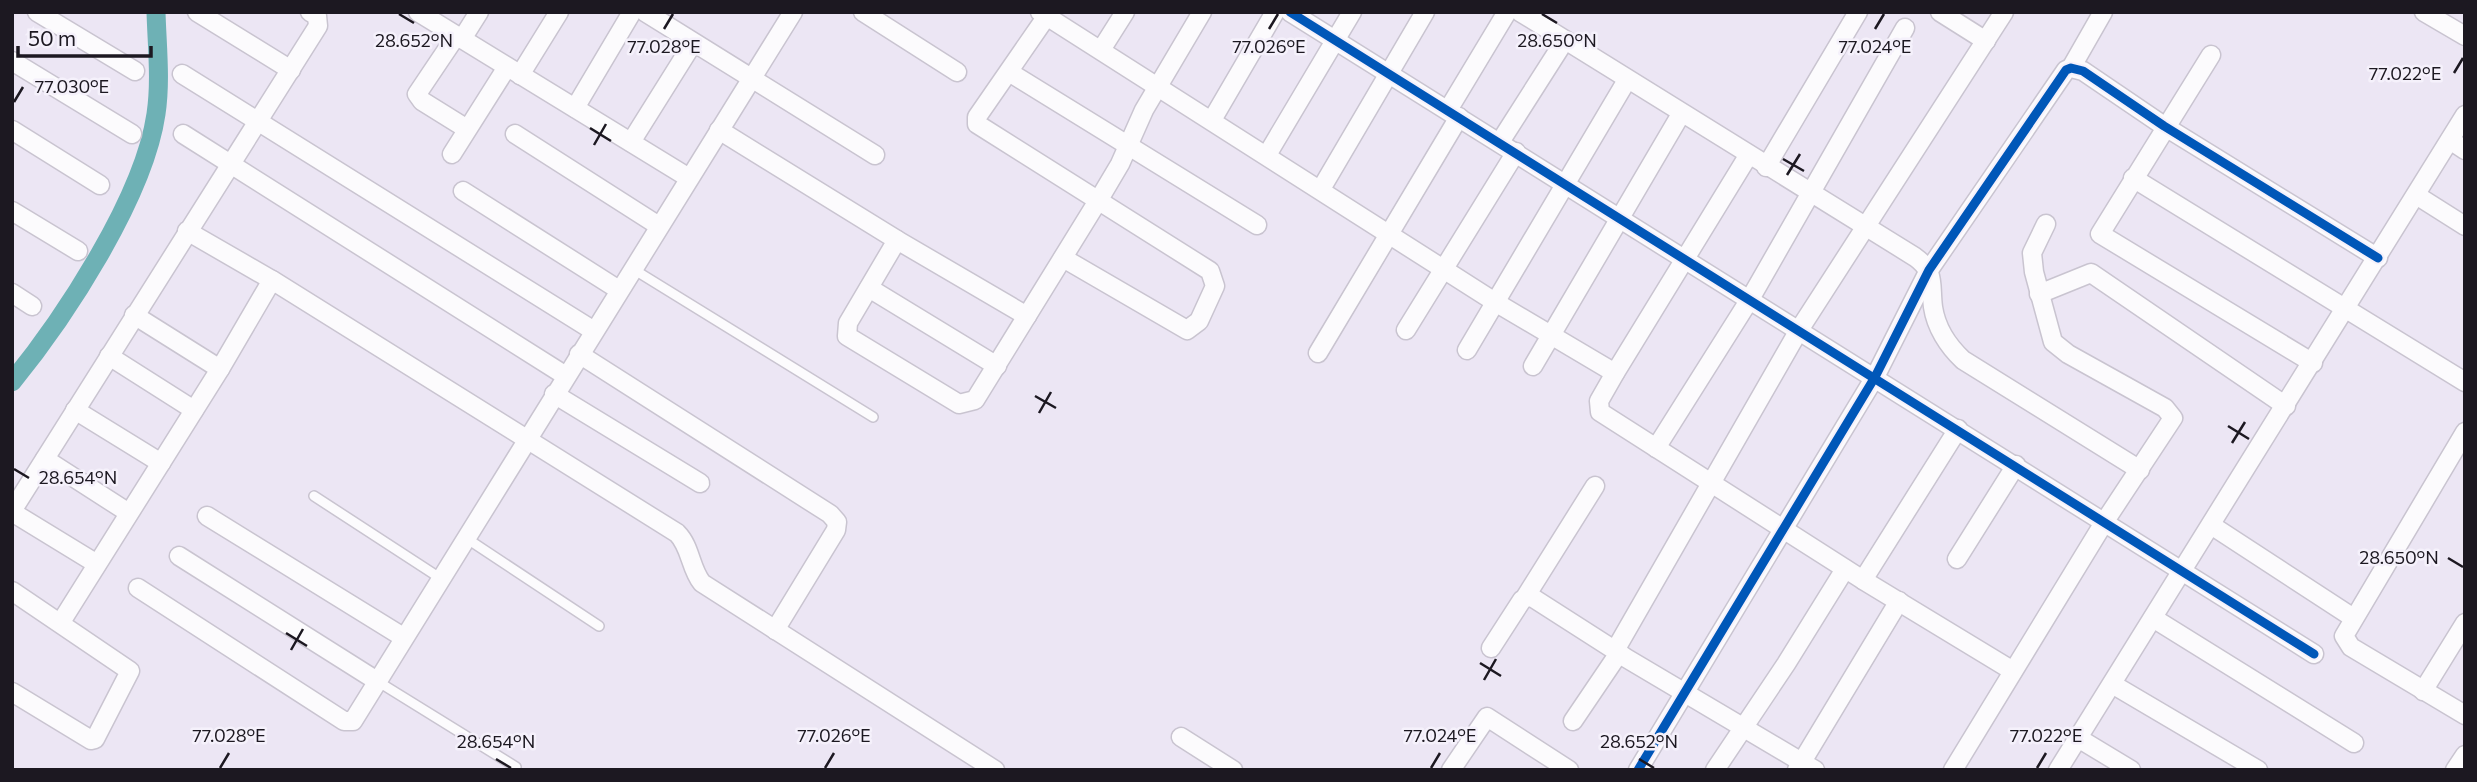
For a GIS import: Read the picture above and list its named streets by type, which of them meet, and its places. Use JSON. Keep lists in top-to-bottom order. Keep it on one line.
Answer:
{"scale_bar":"50 m","coordinates":["28.652°N","28.650°N","77.028°E","77.026°E","77.024°E","77.022°E","77.030°E","28.654°N"]}
